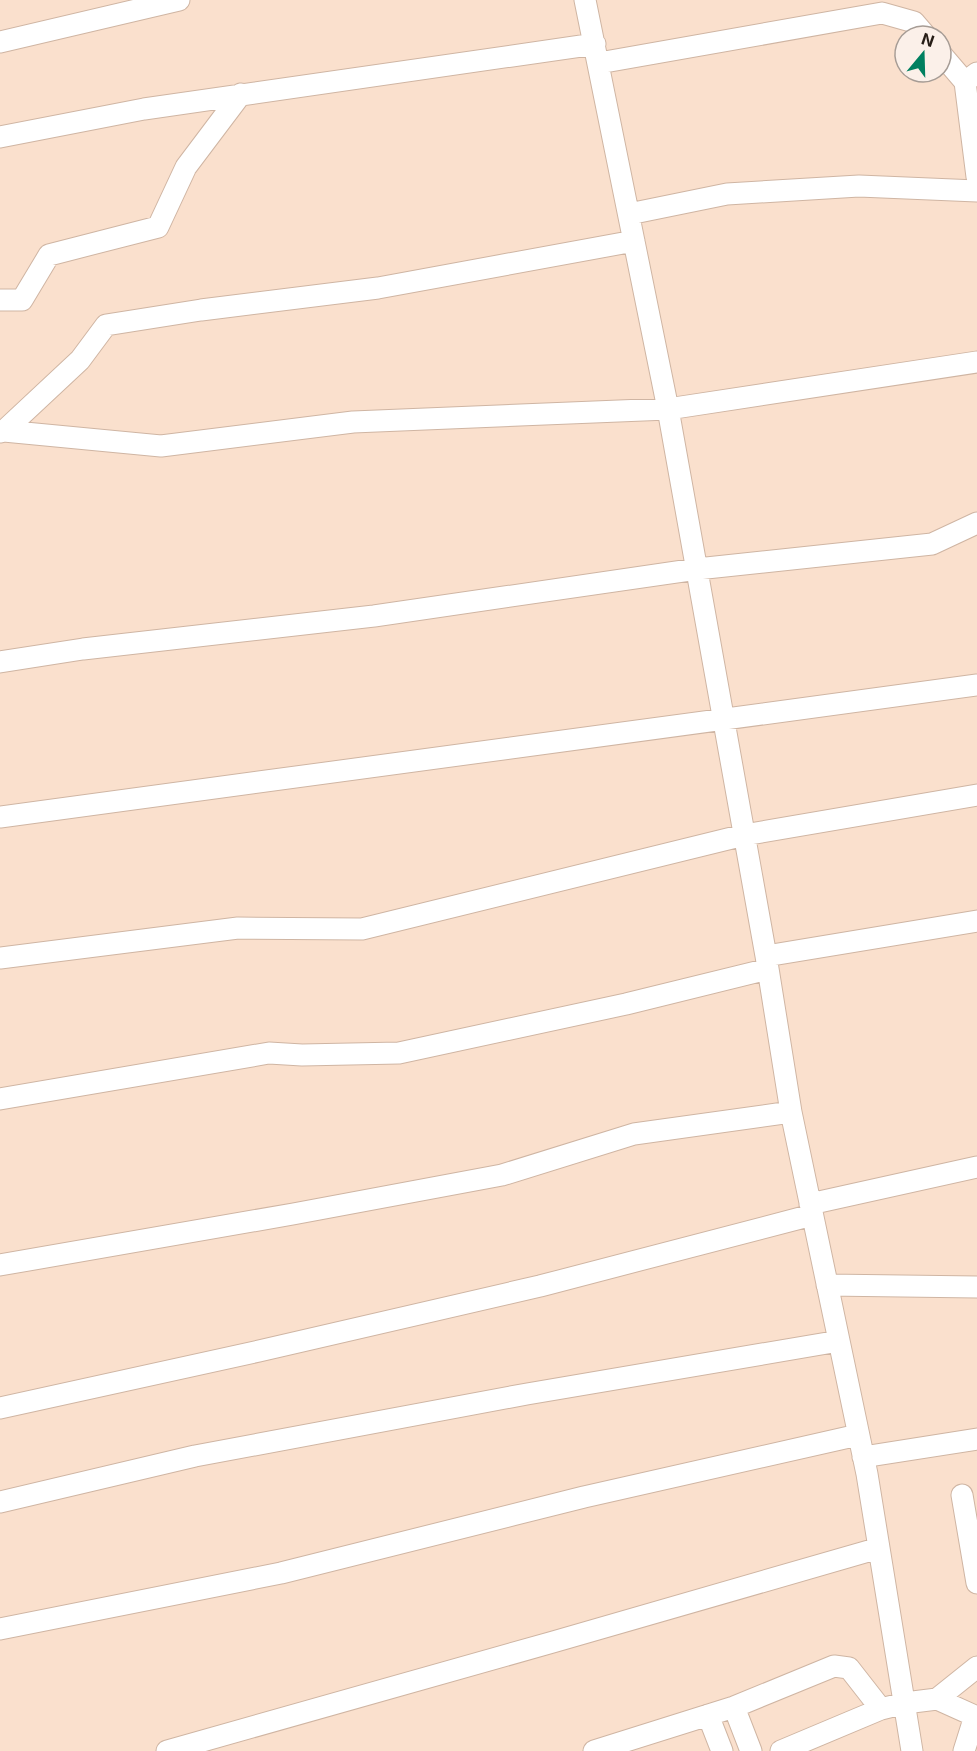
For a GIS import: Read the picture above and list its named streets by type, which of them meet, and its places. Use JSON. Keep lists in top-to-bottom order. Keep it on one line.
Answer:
{"north":"top"}
